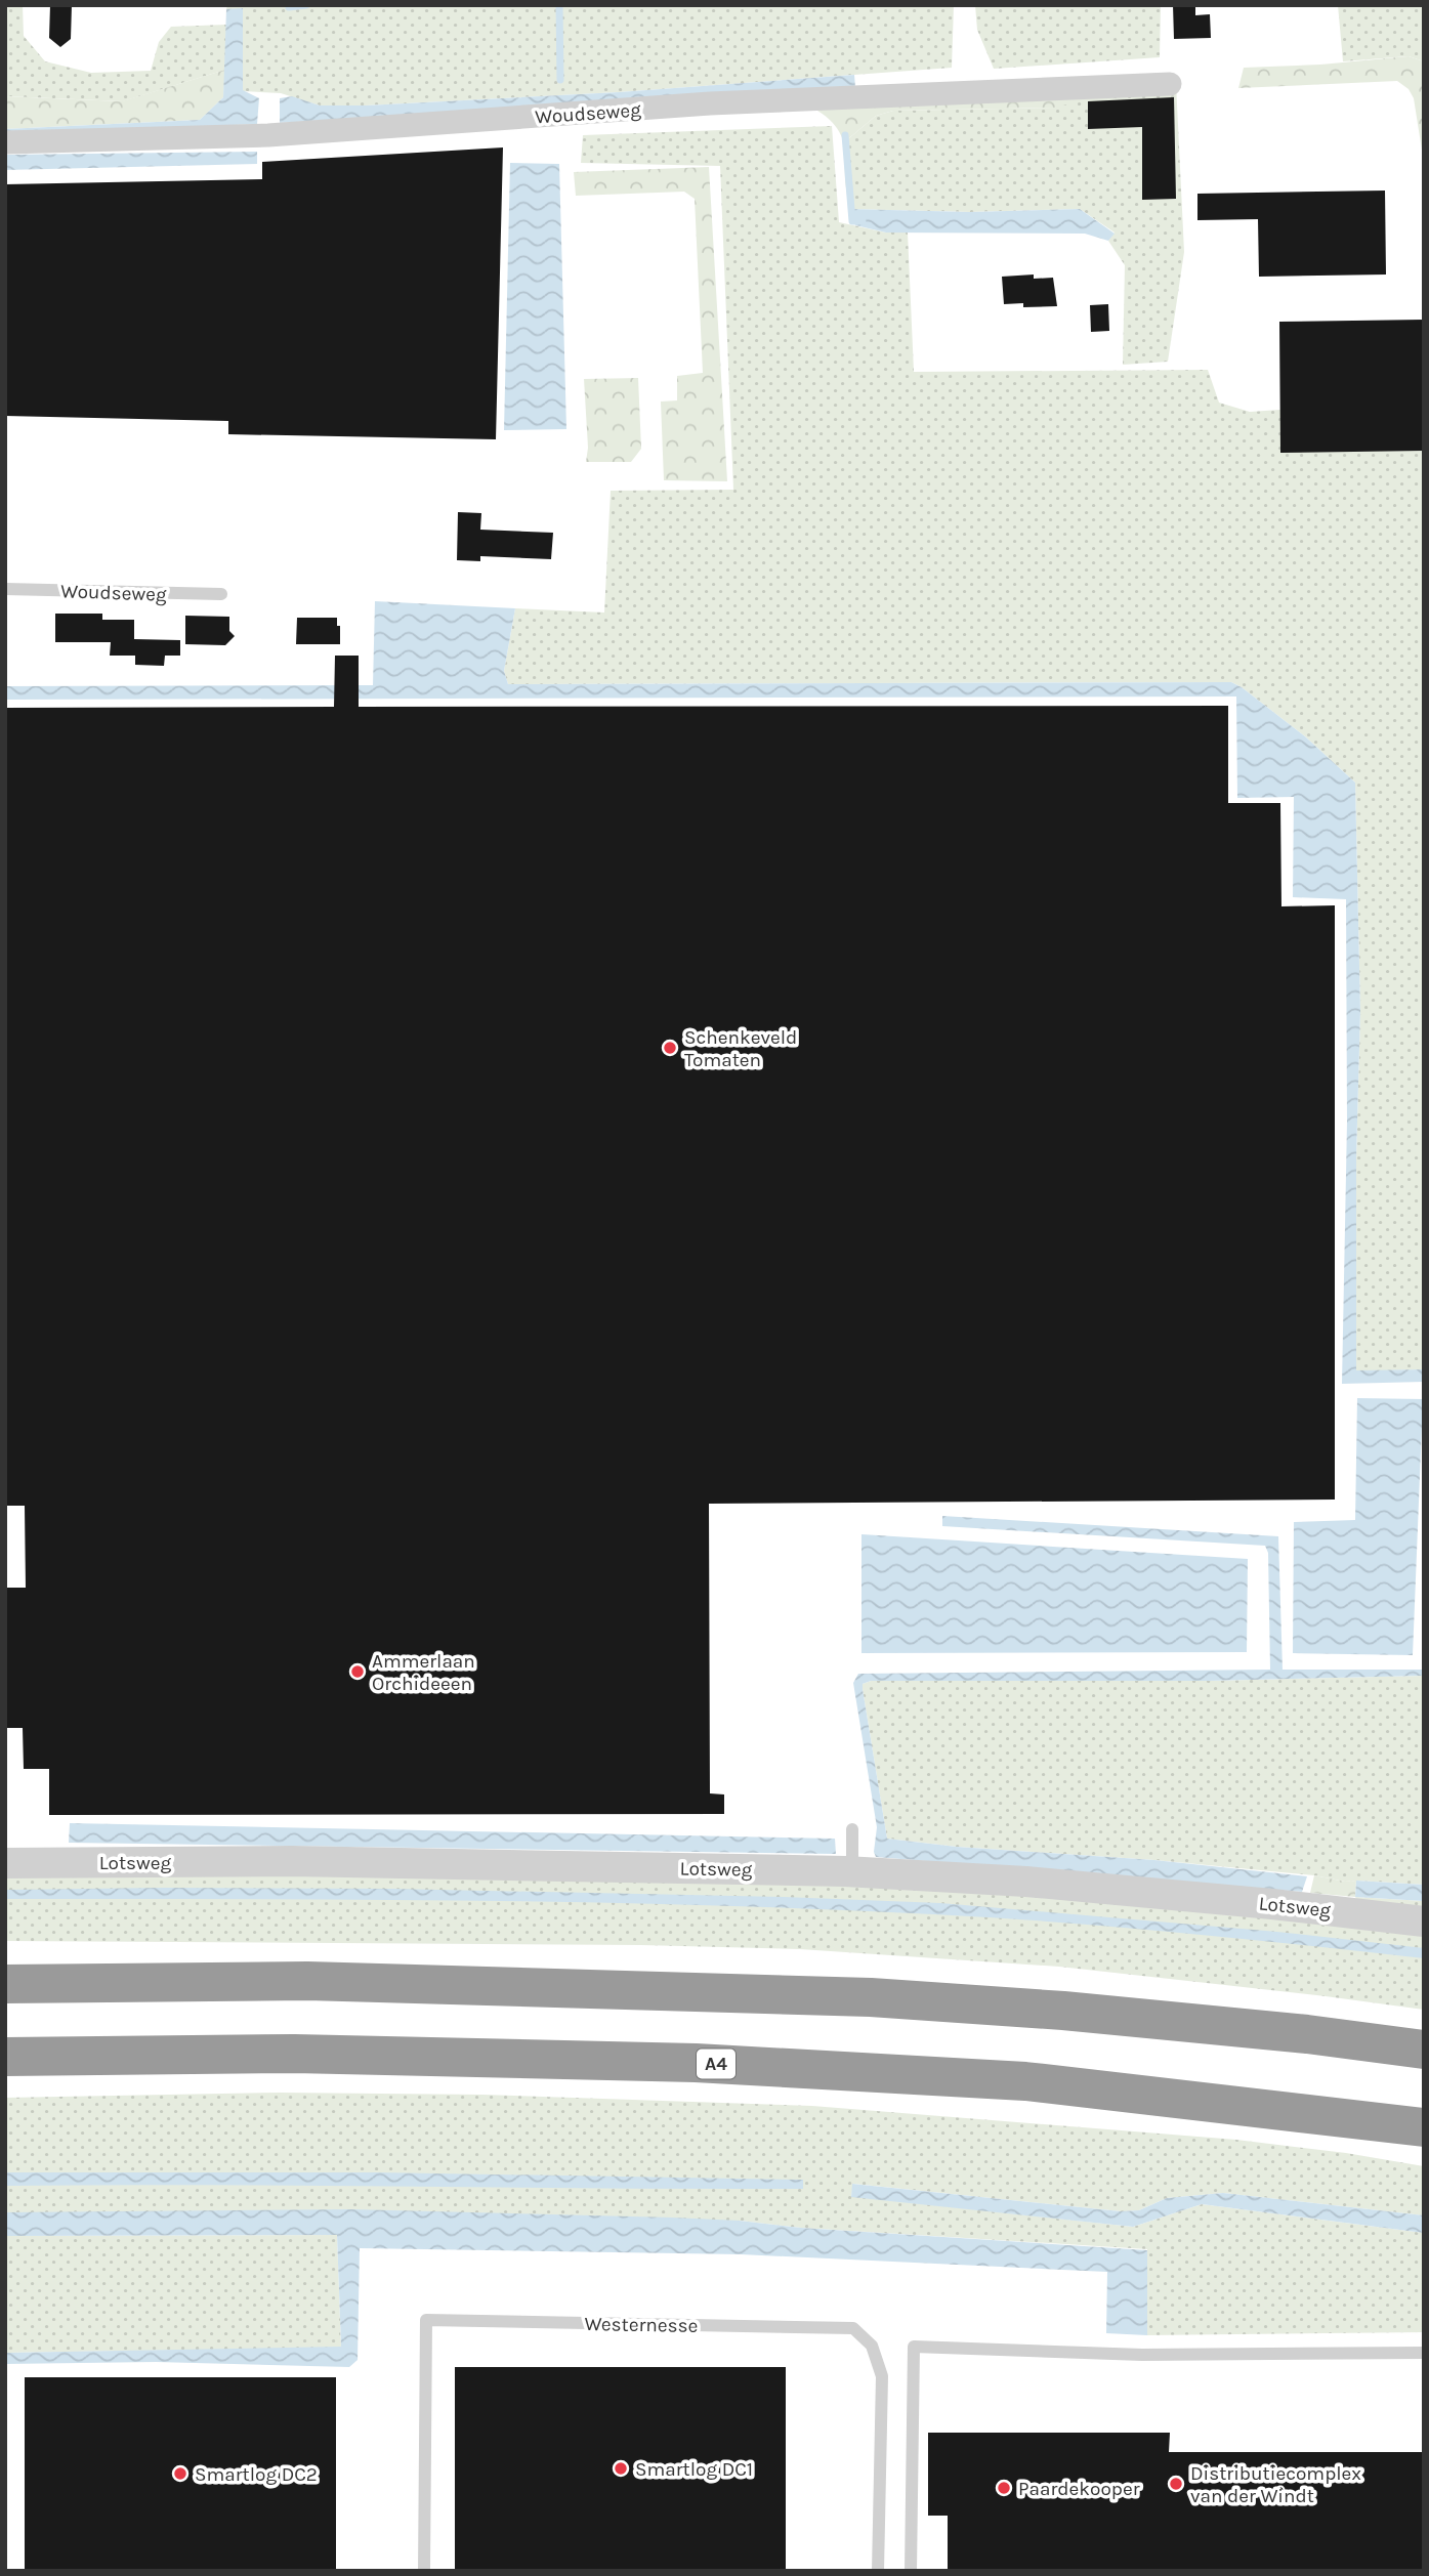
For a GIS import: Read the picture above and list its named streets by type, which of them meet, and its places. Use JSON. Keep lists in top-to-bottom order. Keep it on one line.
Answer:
{"streets":{"highway":["A4"],"street":["Woudseweg","Lotsweg"],"lane":["Westernesse"]},"places":["Schenkeveld Tomaten","Ammerlaan Orchideeen","Smartlog DC1","Smartlog DC2","Distributiecomplex van der Windt","Paardekooper"]}
